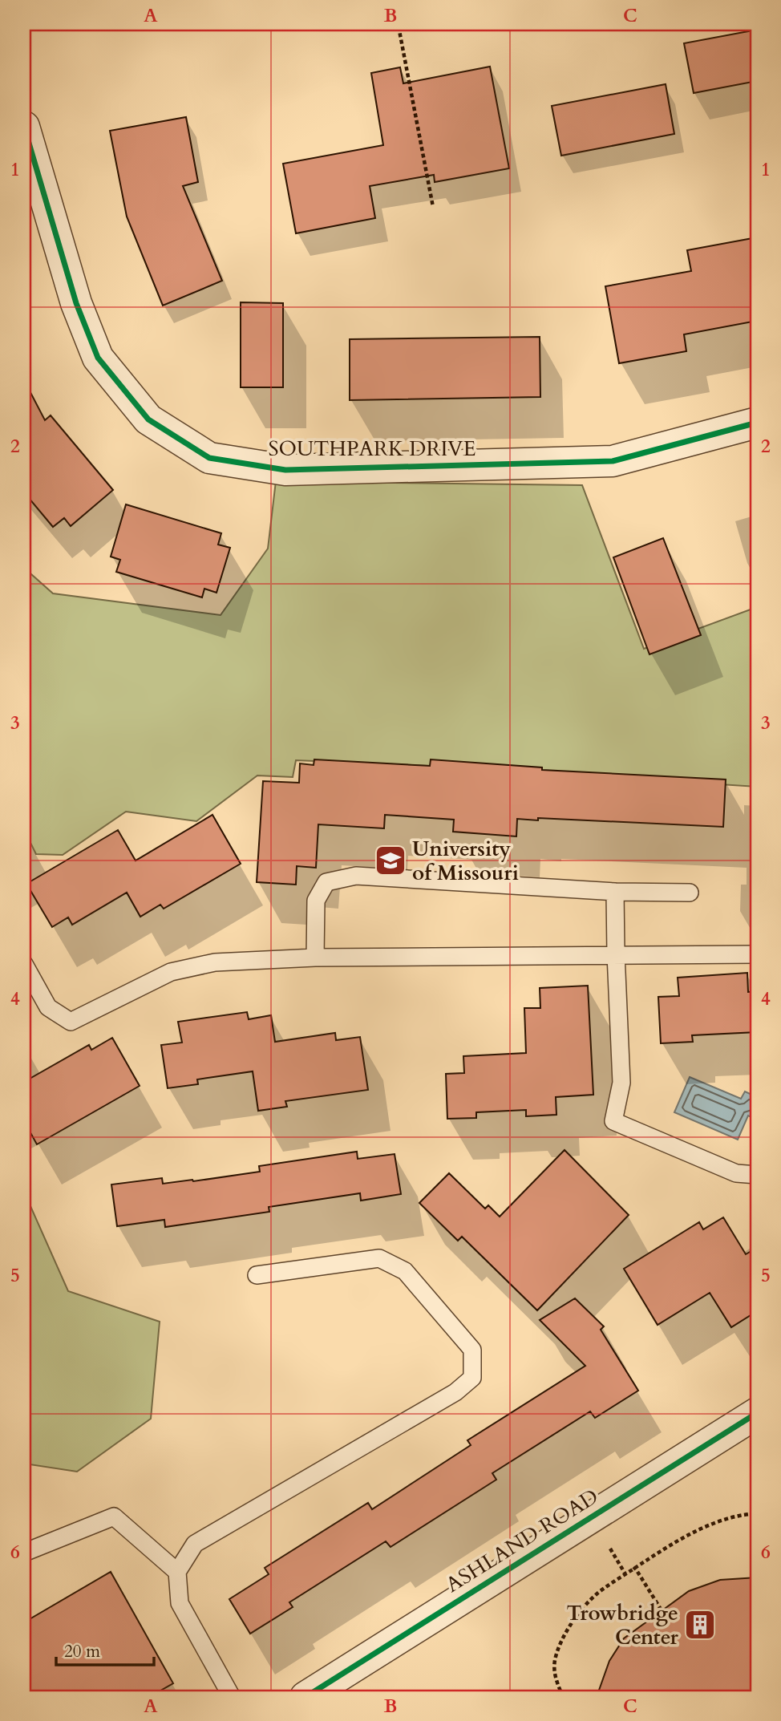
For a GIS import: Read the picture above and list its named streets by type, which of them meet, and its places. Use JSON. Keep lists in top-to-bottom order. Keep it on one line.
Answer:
{"streets":{"street":["SOUTHPARK DRIVE","ASHLAND ROAD"]},"places":{"school or university":["University of Missouri"],"building":["Trowbridge Center"]},"scale_bar":"20 m","grid":{"columns":["A","B","C"],"rows":["1","2","3","4","5","6"]}}
